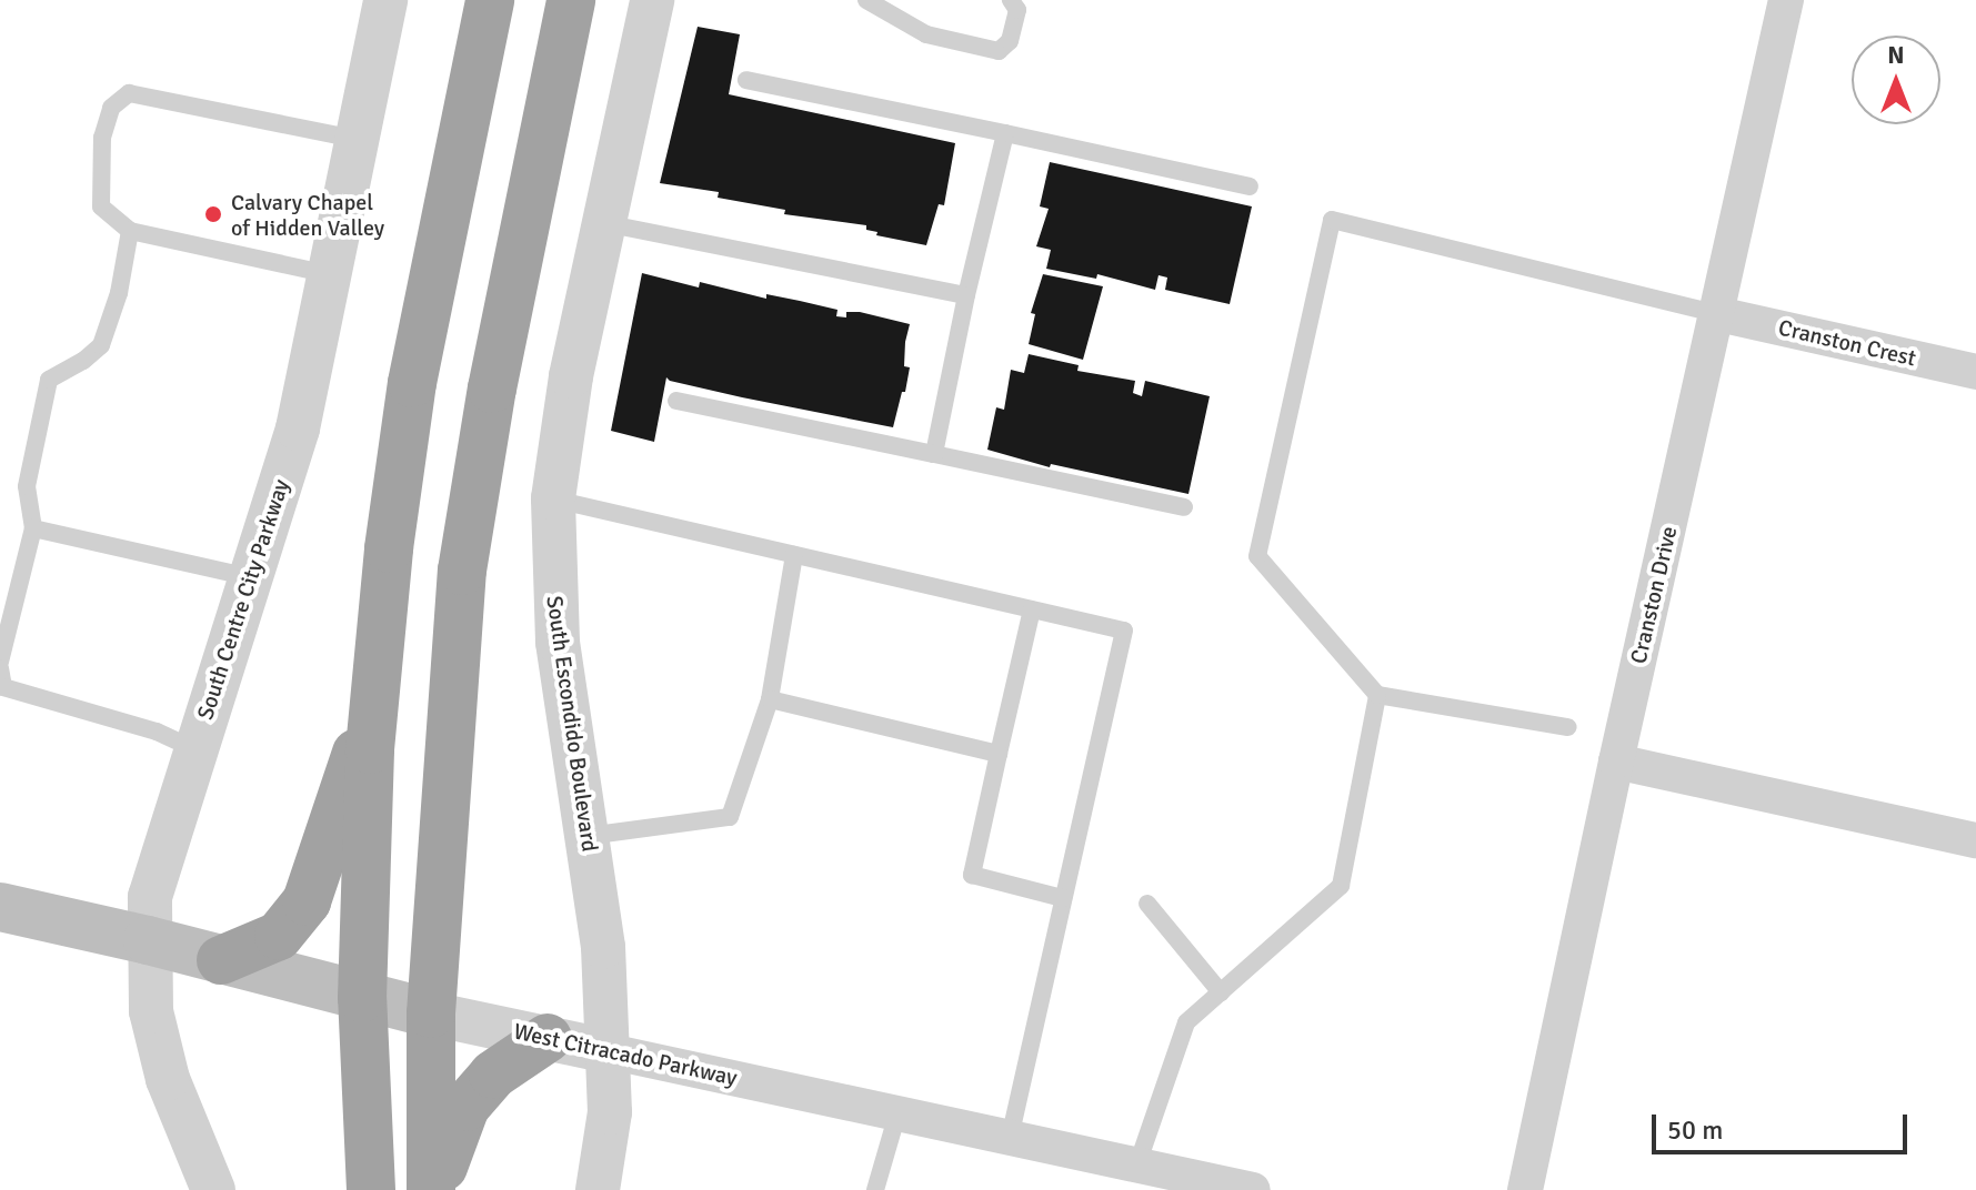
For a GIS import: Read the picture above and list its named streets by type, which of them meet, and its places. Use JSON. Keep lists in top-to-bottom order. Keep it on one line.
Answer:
{"streets":{"main road":["West Citracado Parkway"],"street":["Cranston Crest","Cranston Drive","South Centre City Parkway","South Escondido Boulevard"]},"crossings":[["Cranston Crest","Cranston Drive"],["South Centre City Parkway","West Citracado Parkway"],["South Escondido Boulevard","West Citracado Parkway"]],"places":["Calvary Chapel of Hidden Valley"],"scale_bar":"50 m","north":"top"}
